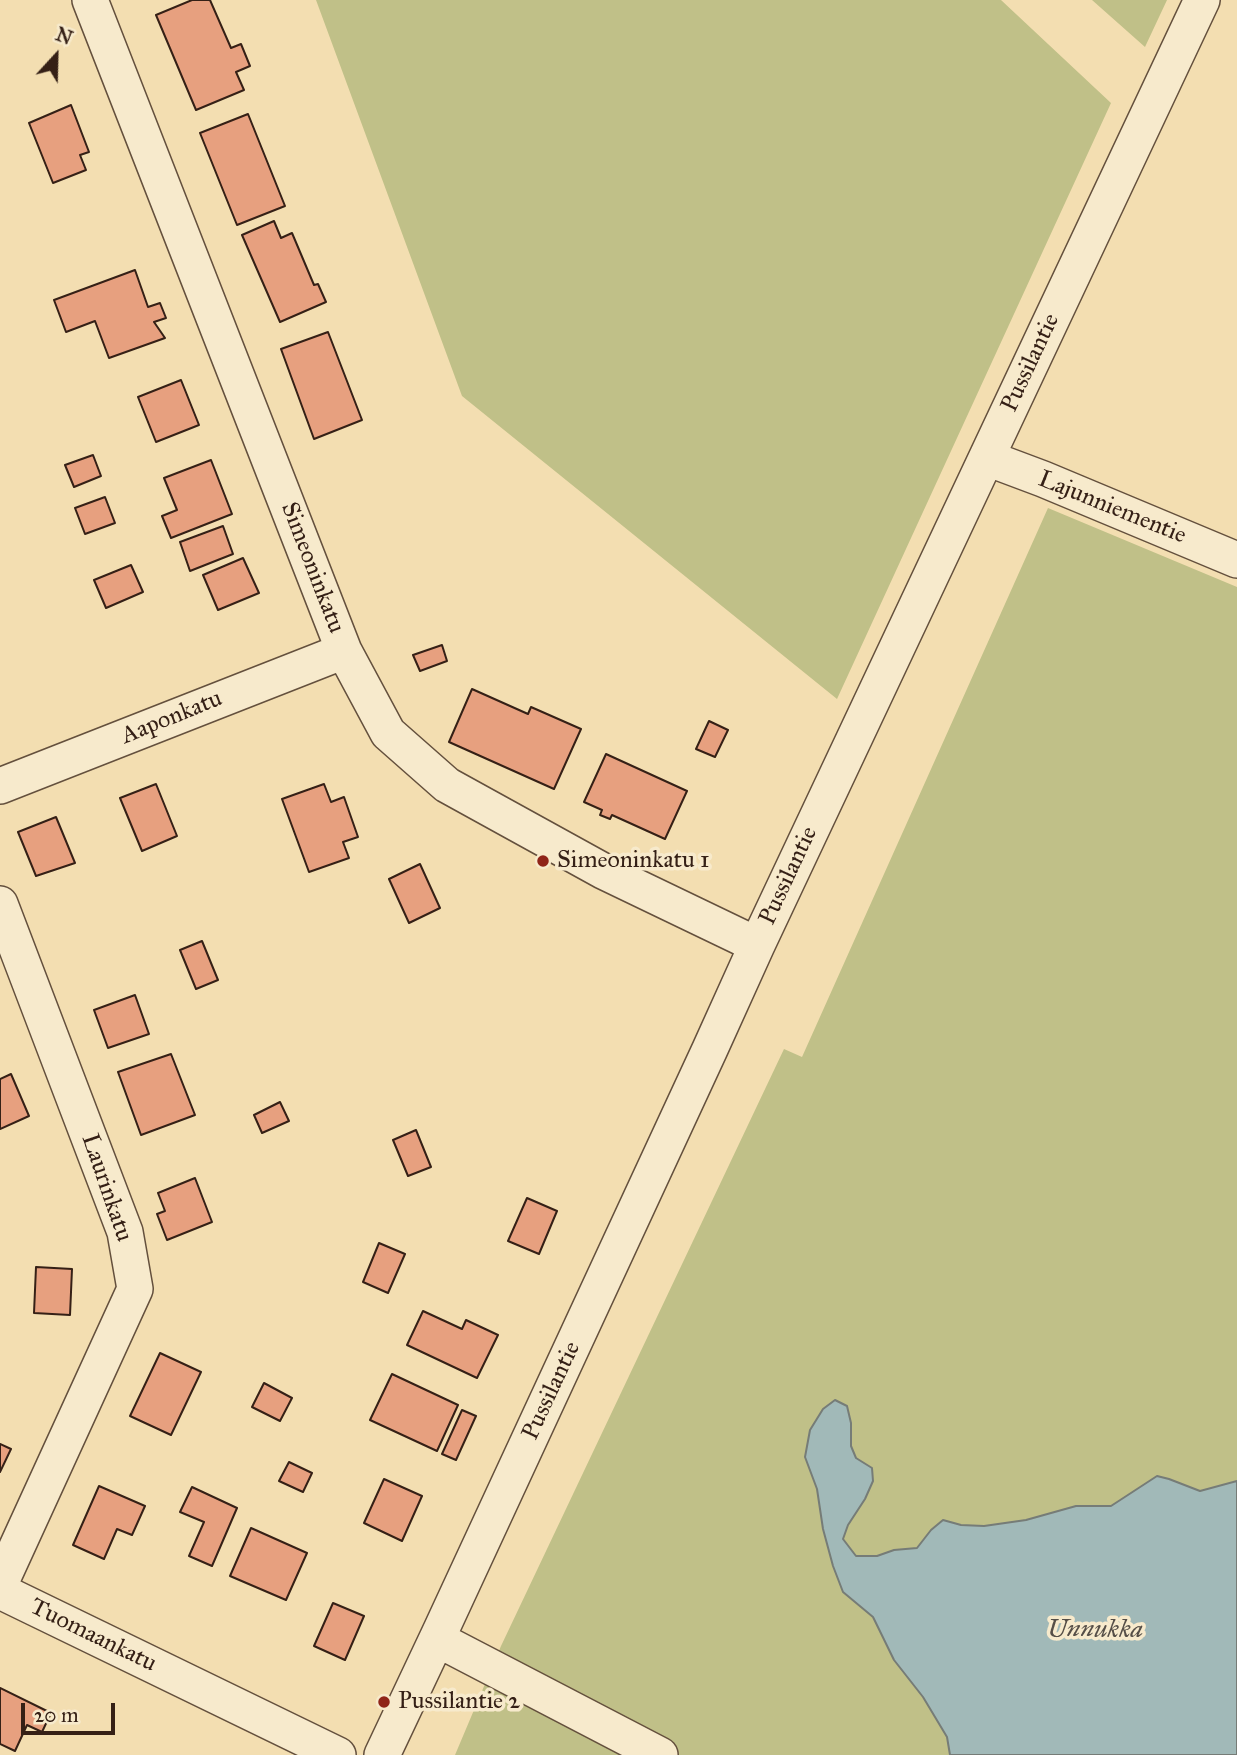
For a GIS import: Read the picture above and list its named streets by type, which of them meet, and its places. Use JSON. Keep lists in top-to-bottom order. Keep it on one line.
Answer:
{"streets":{"street":["Pussilantie","Lajunniementie","Simeoninkatu","Aaponkatu","Laurinkatu","Tuomaankatu"]},"crossings":[["Pussilantie","Lajunniementie"],["Pussilantie","Simeoninkatu"],["Simeoninkatu","Aaponkatu"]],"water":["Unnukka"],"places":["Simeoninkatu 1","Pussilantie 2"],"scale_bar":"20 m","north":"top"}
